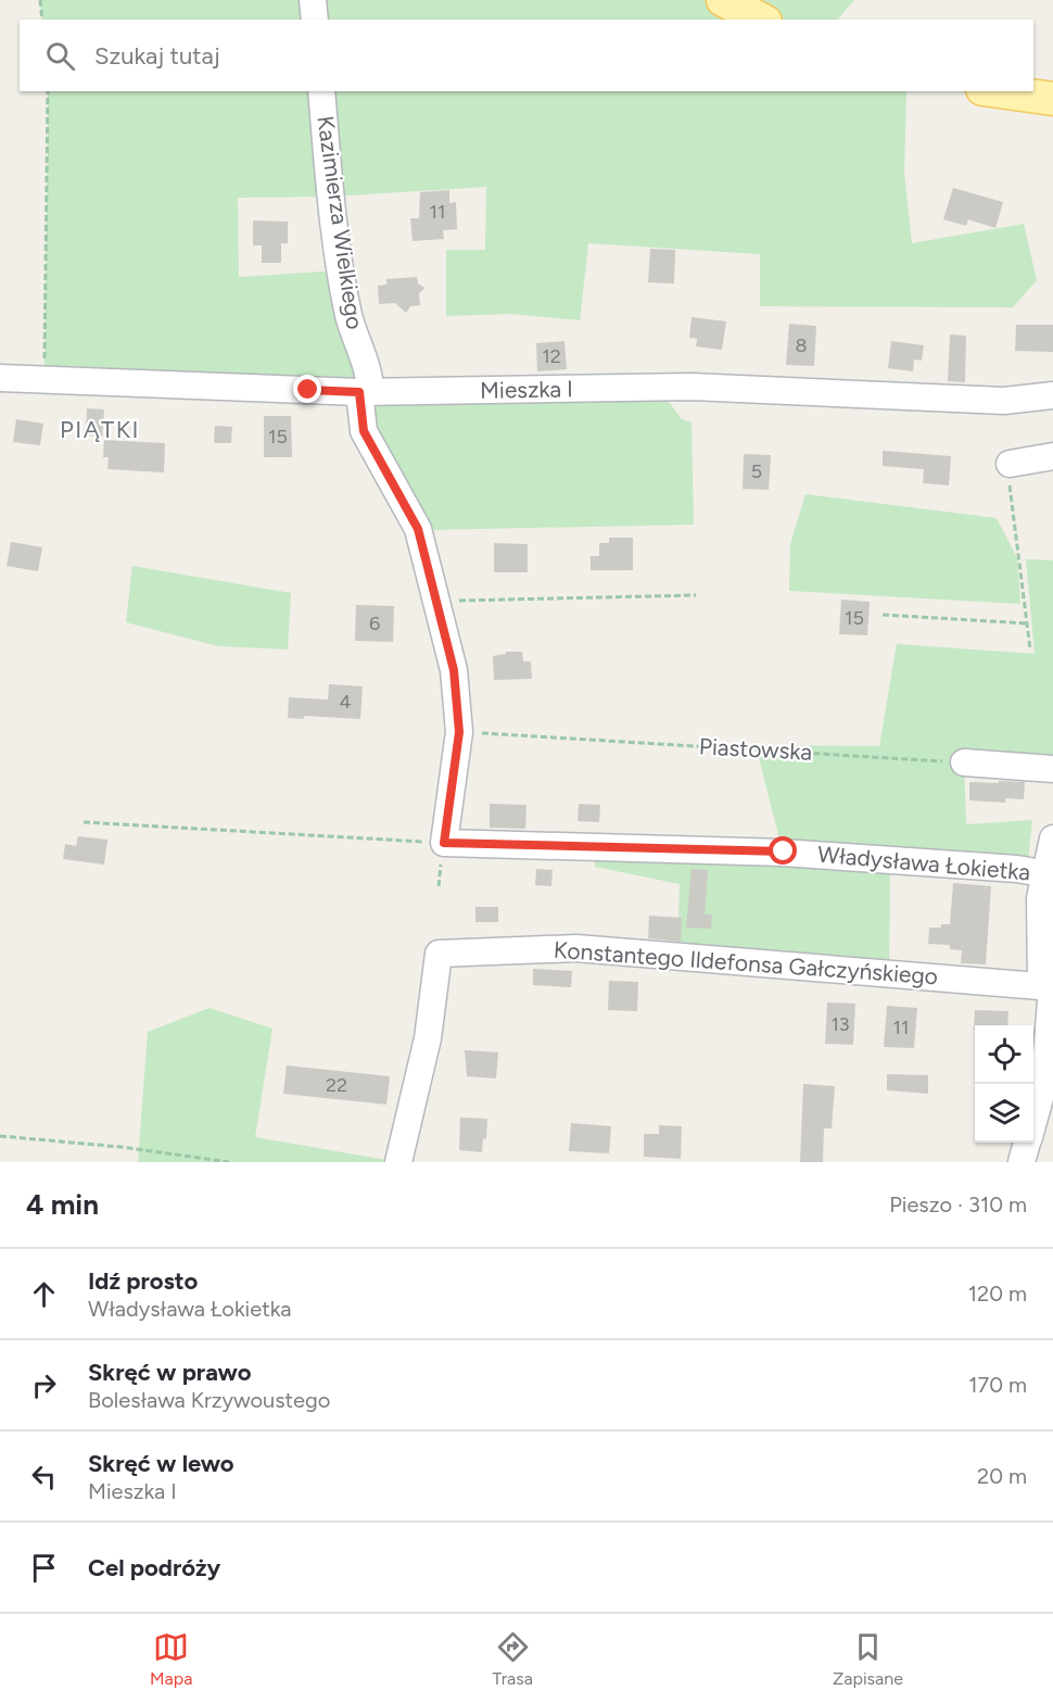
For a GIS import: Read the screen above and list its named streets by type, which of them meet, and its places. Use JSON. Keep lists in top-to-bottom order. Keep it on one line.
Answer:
{"streets":{"street":["Kazimierza Wielkiego","Mieszka I","Władysława Łokietka","Konstantego Ildefonsa Gałczyńskiego"],"path":["Piastowska"]},"crossings":[["Kazimierza Wielkiego","Mieszka I"],["Kazimierza Wielkiego","Piastowska"],["Kazimierza Wielkiego","Władysława Łokietka"]],"districts":["PIĄTKI"],"house_numbers":["11","8","12","15","5","15","6","4","13","11","22"],"page":{"search":"Szukaj tutaj","heading":["4 min","Pieszo · 310 m"],"list":[["Idź prosto","Władysława Łokietka","120 m"],["Skręć w prawo","Bolesława Krzywoustego","170 m"],["Skręć w lewo","Mieszka I","20 m"],"Cel podróży"],"nav":["Mapa","Trasa","Zapisane"]}}
